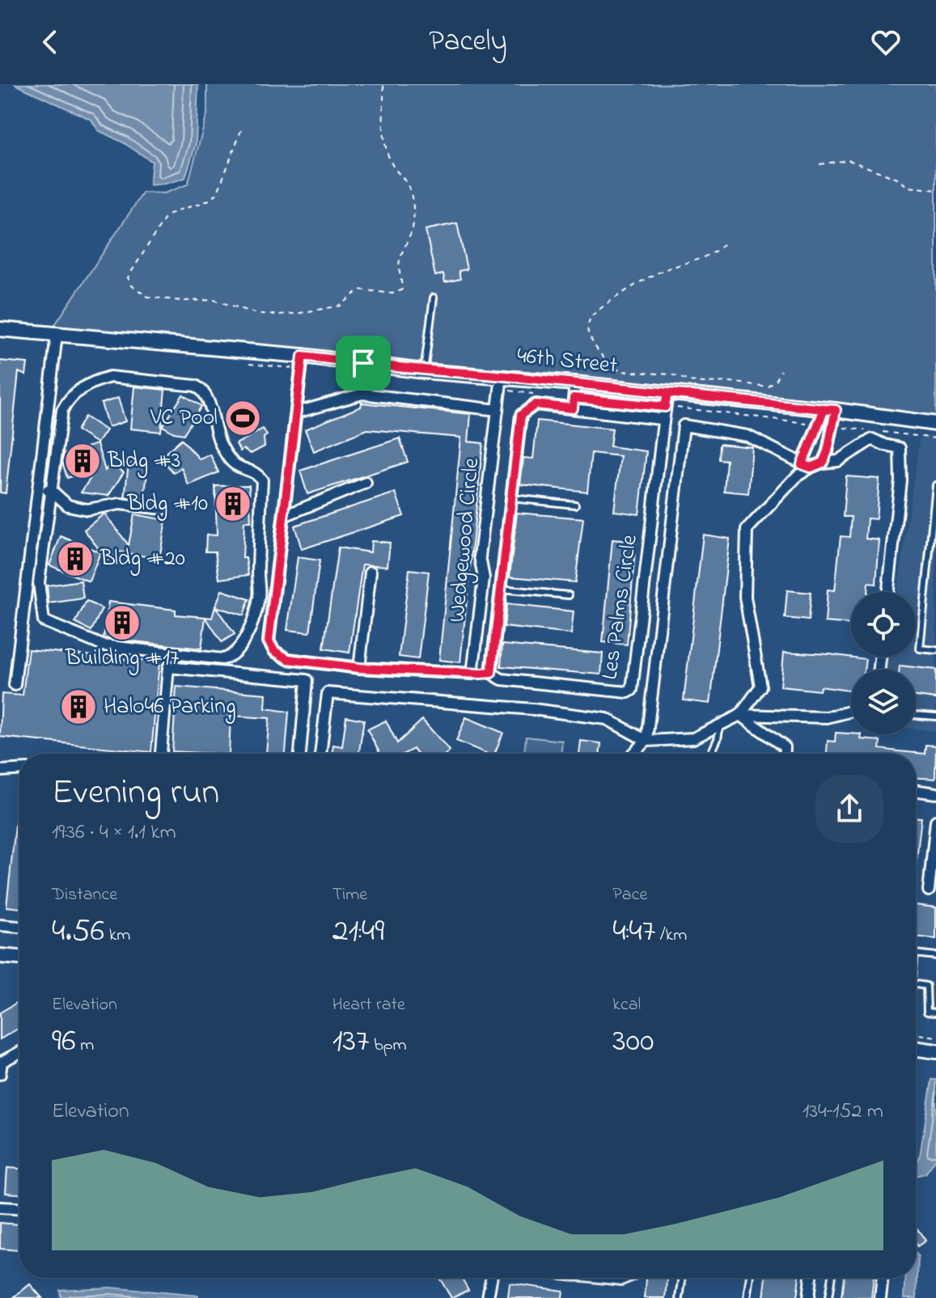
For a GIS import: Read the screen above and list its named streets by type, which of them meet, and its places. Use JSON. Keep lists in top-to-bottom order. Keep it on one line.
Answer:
{"streets":{"street":["46th Street","Wedgewood Circle","Les Palms Circle"]},"crossings":[["46th Street","Wedgewood Circle"],["46th Street","Les Palms Circle"]],"places":{"sports":["VC Pool"],"building":["Bldg #3","Bldg #10","Bldg #20","Building #17","Halo46 Parking"]},"page":{"header":"Pacely","heading":["Evening run","19:36 · 4 × 1.1 km"],"stats":[["Distance","4.56 km"],["Time","21:49"],["Pace","4:47 /km"],["Elevation","96 m"],["Heart rate","137 bpm"],["kcal","300"]],"chart":["Elevation","134–152 m"]}}
